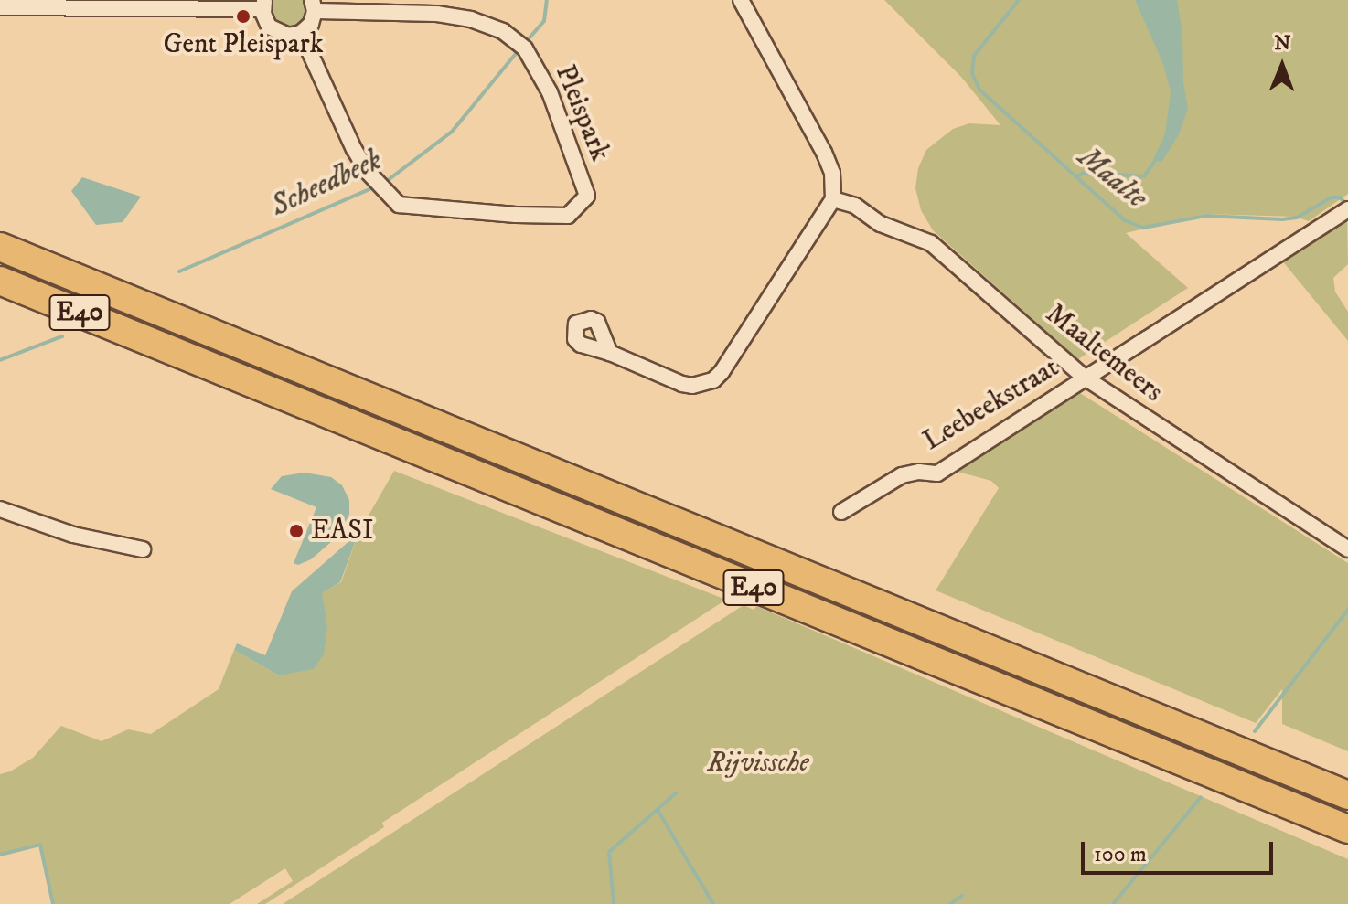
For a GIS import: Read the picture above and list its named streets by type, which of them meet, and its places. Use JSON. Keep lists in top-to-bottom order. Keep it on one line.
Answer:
{"streets":{"highway":["E40"],"street":["Pleispark","Maaltemeers","Leebeekstraat"]},"crossings":[["Maaltemeers","Leebeekstraat"]],"water":["Maalte","Scheedbeek"],"parks":["Rijvissche"],"places":["Gent Pleispark","EASI"],"scale_bar":"100 m","north":"top"}
